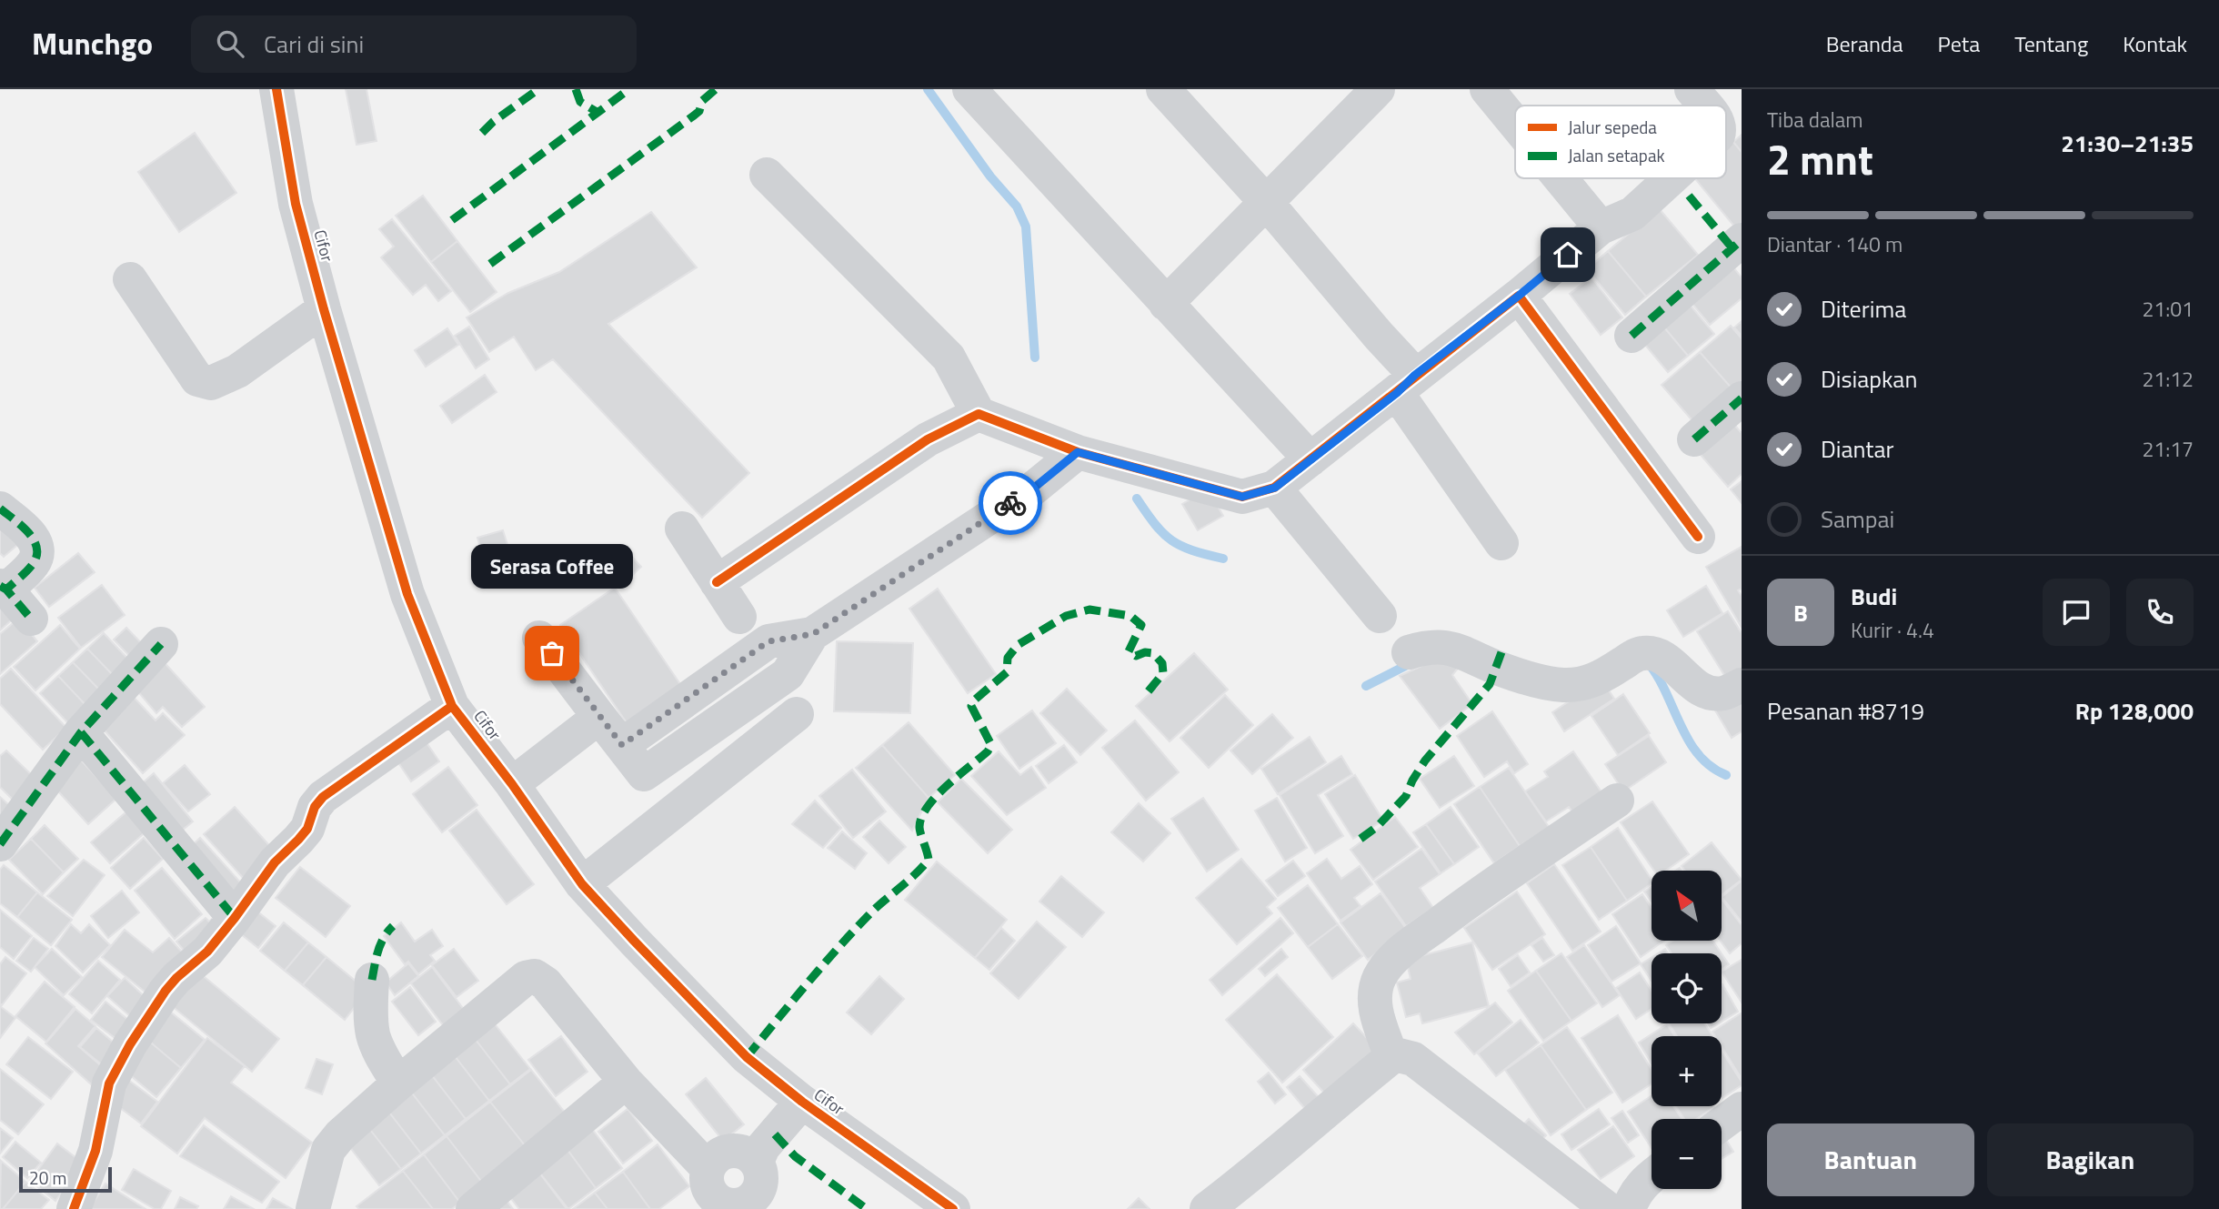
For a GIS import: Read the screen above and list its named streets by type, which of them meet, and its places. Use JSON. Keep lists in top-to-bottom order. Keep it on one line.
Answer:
{"streets":{"street":["Cifor"]},"places":["Serasa Coffee"],"legend":["Jalur sepeda","Jalan setapak"],"scale_bar":"20 m","north":"top left","page":{"header":"Munchgo","search":"Cari di sini","nav":["Beranda","Peta","Tentang","Kontak"],"heading":["2 mnt","Tiba dalam","21:30–21:35"],"panel":["Budi","Kurir · 4.4","Pesanan #8719","Rp 128,000"],"bar":"Diantar · 140 m","list":[["Diterima","21:01"],["Disiapkan","21:12"],["Diantar","21:17"],"Sampai"],"bubble":"Serasa Coffee","round":"B","map_buttons":["+","−"],"buttons":["Bantuan","Bagikan"],"scale":"20 m"}}
